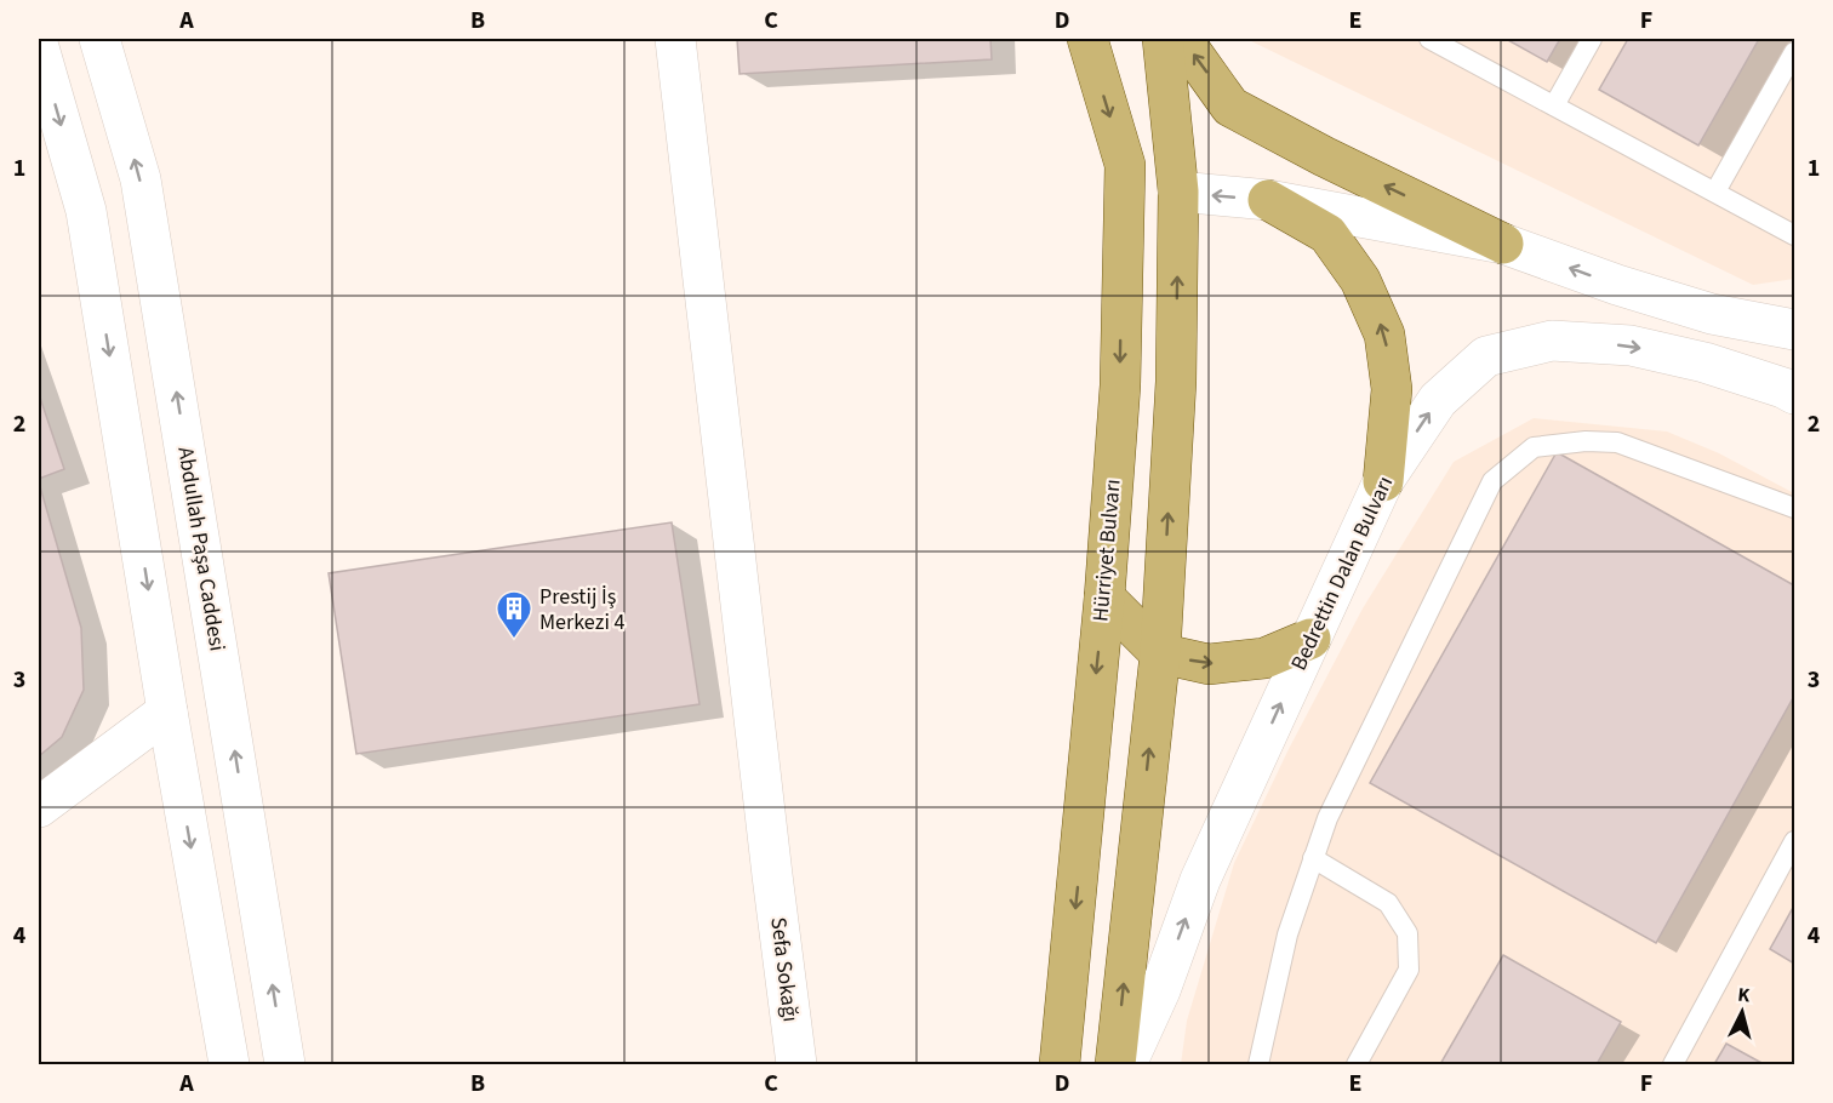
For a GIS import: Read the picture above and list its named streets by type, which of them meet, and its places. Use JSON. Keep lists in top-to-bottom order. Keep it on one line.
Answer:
{"streets":{"main road":["Abdullah Paşa Caddesi","Hürriyet Bulvarı","Bedrettin Dalan Bulvarı","Sefa Sokağı"]},"one_way":["Bedrettin Dalan Bulvarı"],"places":{"building":["Prestij İş Merkezi 4"]},"north":"top","grid":{"columns":["A","B","C","D","E","F"],"rows":["1","2","3","4"]}}
